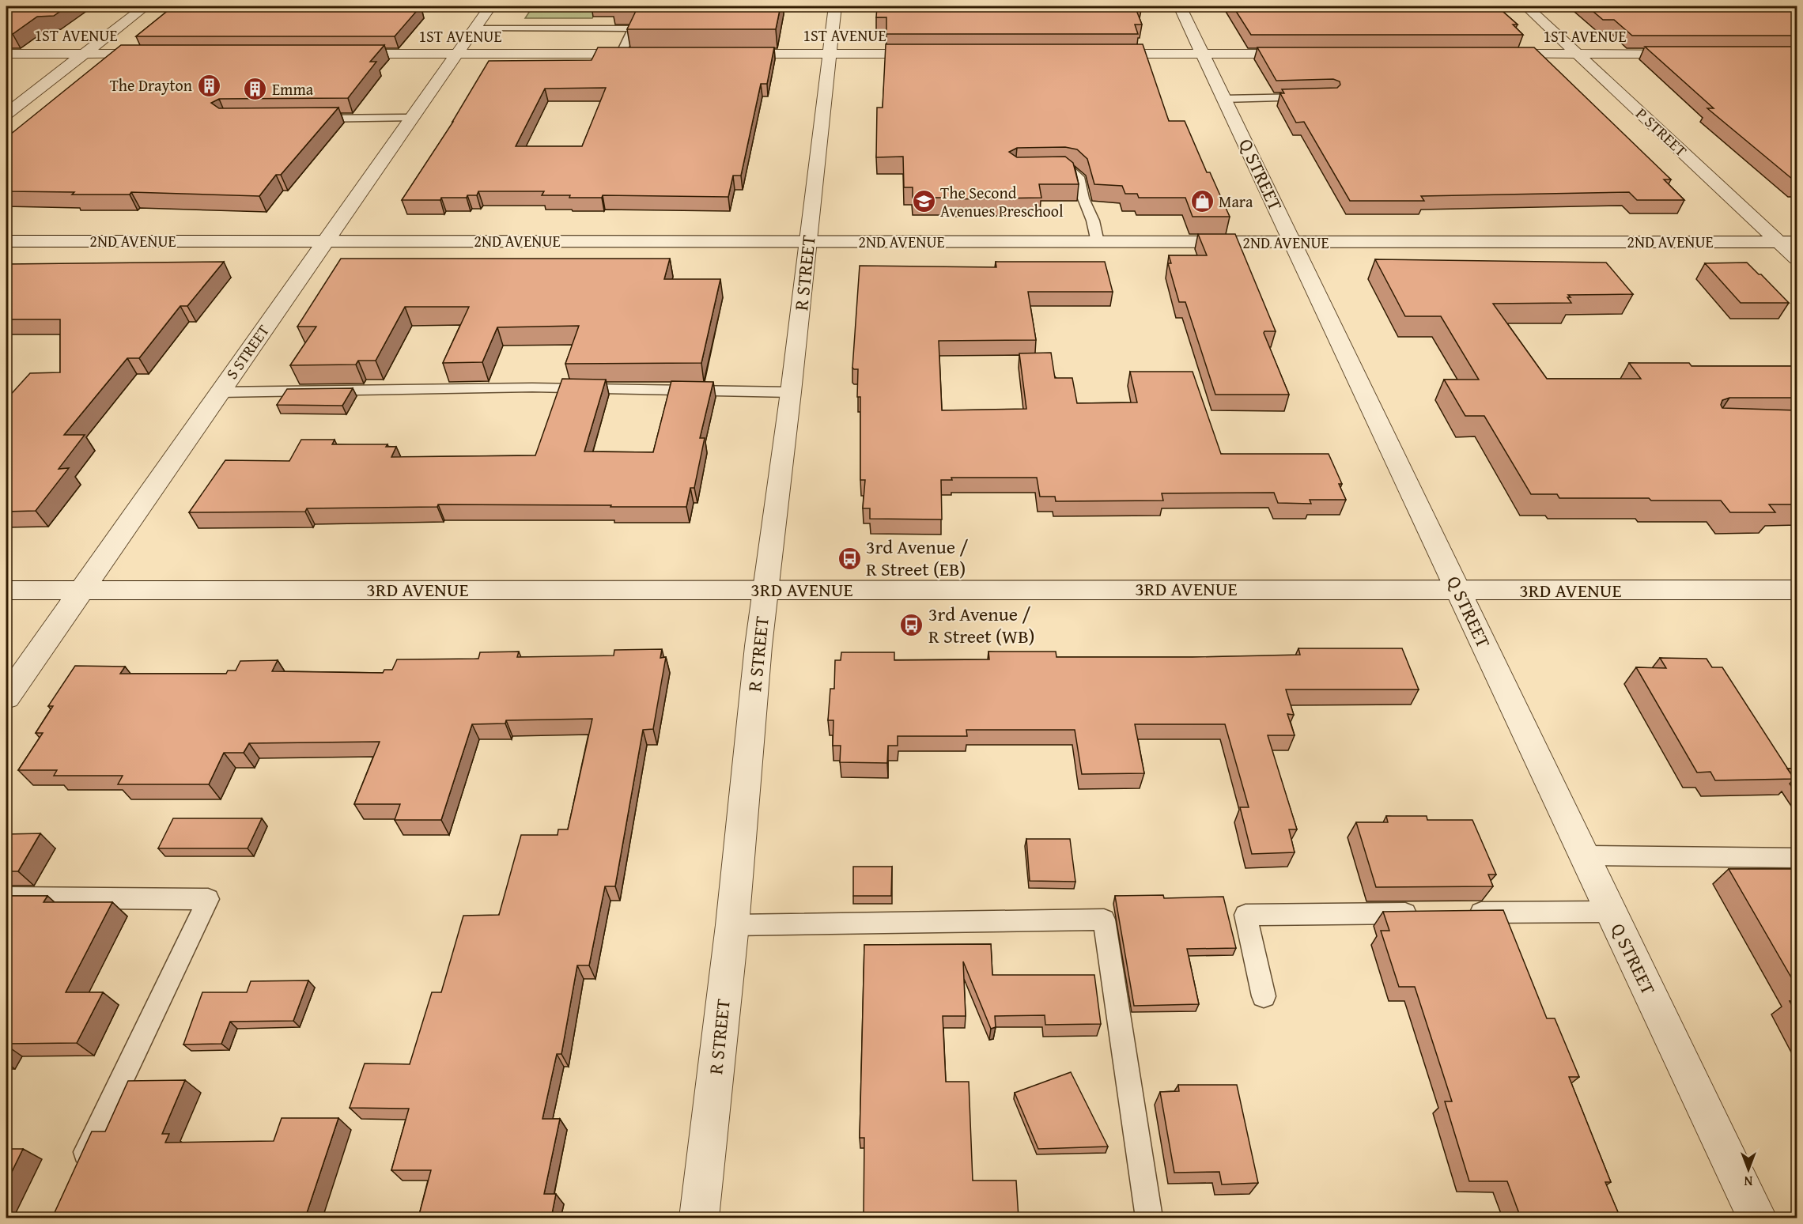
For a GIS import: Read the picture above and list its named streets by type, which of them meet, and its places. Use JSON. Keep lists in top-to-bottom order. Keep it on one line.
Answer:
{"streets":{"street":["1ST AVENUE","P STREET","Q STREET","2ND AVENUE","R STREET","S STREET","3RD AVENUE"]},"crossings":[["1ST AVENUE","P STREET"],["1ST AVENUE","R STREET"],["1ST AVENUE","S STREET"],["P STREET","2ND AVENUE"],["Q STREET","2ND AVENUE"],["Q STREET","3RD AVENUE"],["2ND AVENUE","R STREET"],["2ND AVENUE","S STREET"],["R STREET","3RD AVENUE"],["S STREET","3RD AVENUE"]],"places":{"building":["The Drayton","Emma"],"school or university":["The Second Avenues Preschool"],"shop":["Mara"],"bus stop":["3rd Avenue / R Street (EB)","3rd Avenue / R Street (WB)"]},"north":"bottom"}
